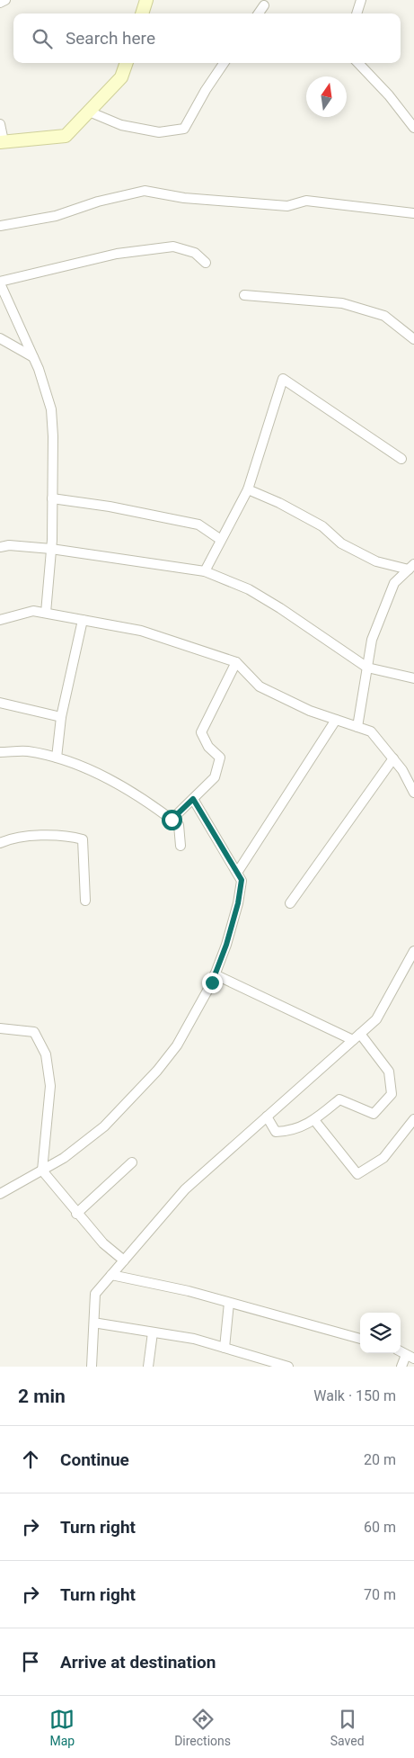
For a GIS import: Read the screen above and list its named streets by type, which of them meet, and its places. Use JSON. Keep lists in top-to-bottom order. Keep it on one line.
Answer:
{"north":"top","page":{"search":"Search here","heading":["2 min","Walk · 150 m"],"list":[["Continue","20 m"],["Turn right","60 m"],["Turn right","70 m"],"Arrive at destination"],"nav":["Map","Directions","Saved"]}}
